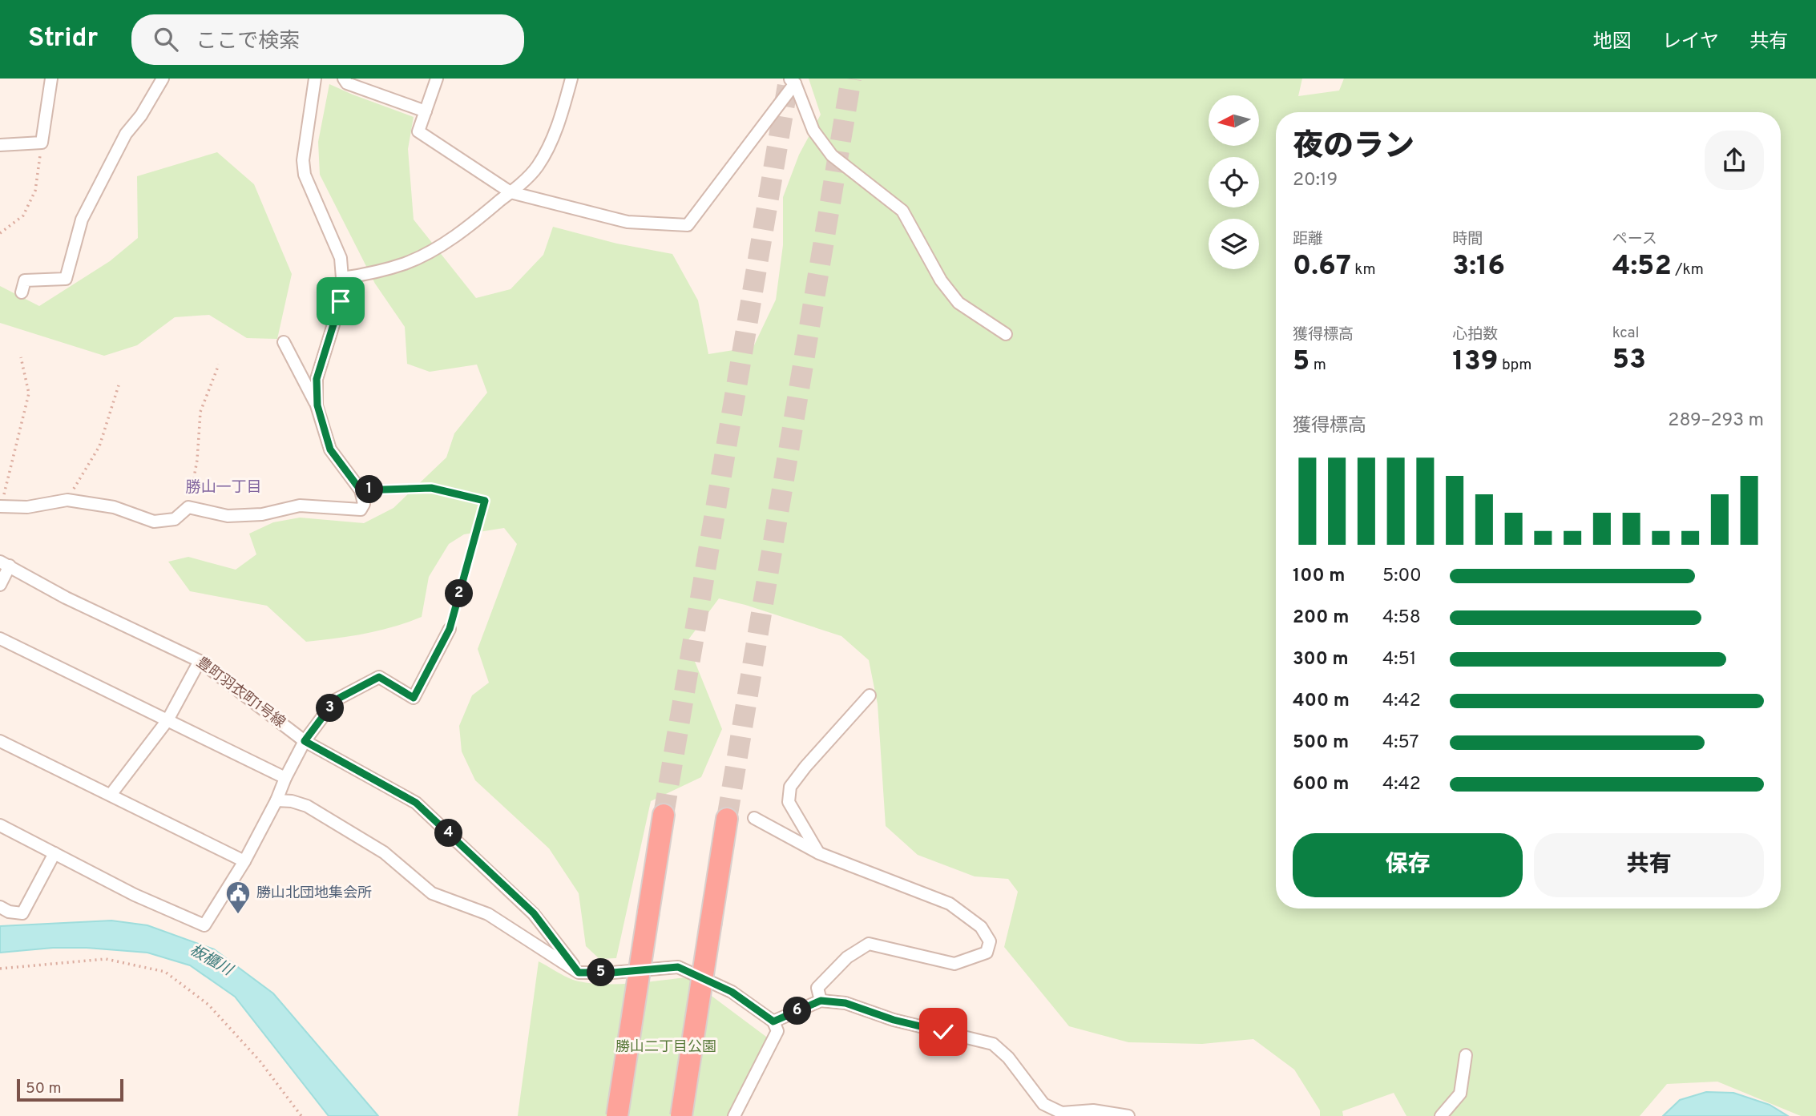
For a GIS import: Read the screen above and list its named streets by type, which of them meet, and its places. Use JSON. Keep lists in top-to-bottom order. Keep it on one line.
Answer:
{"streets":{"street":["豊町羽衣町1号線"]},"districts":["勝山一丁目"],"water":["板櫃川"],"parks":["勝山二丁目公園"],"places":{"public building":["勝山北団地集会所"]},"scale_bar":"50 m","north":"left","page":{"header":"Stridr","search":"ここで検索","nav":["地図","レイヤ","共有"],"heading":["夜のラン","20:19"],"stats":[["距離","0.67 km"],["時間","3:16"],["ペース","4:52 /km"],["獲得標高","5 m"],["心拍数","139 bpm"],["kcal","53"]],"chart":["獲得標高","289–293 m"],"pins":["1","2","3","4","5","6"],"list":[{"name":"100 m","note":"5:00"},{"name":"200 m","note":"4:58"},{"name":"300 m","note":"4:51"},{"name":"400 m","note":"4:42"},{"name":"500 m","note":"4:57"},{"name":"600 m","note":"4:42"}],"buttons":["保存","共有"],"scale":"50 m"}}
